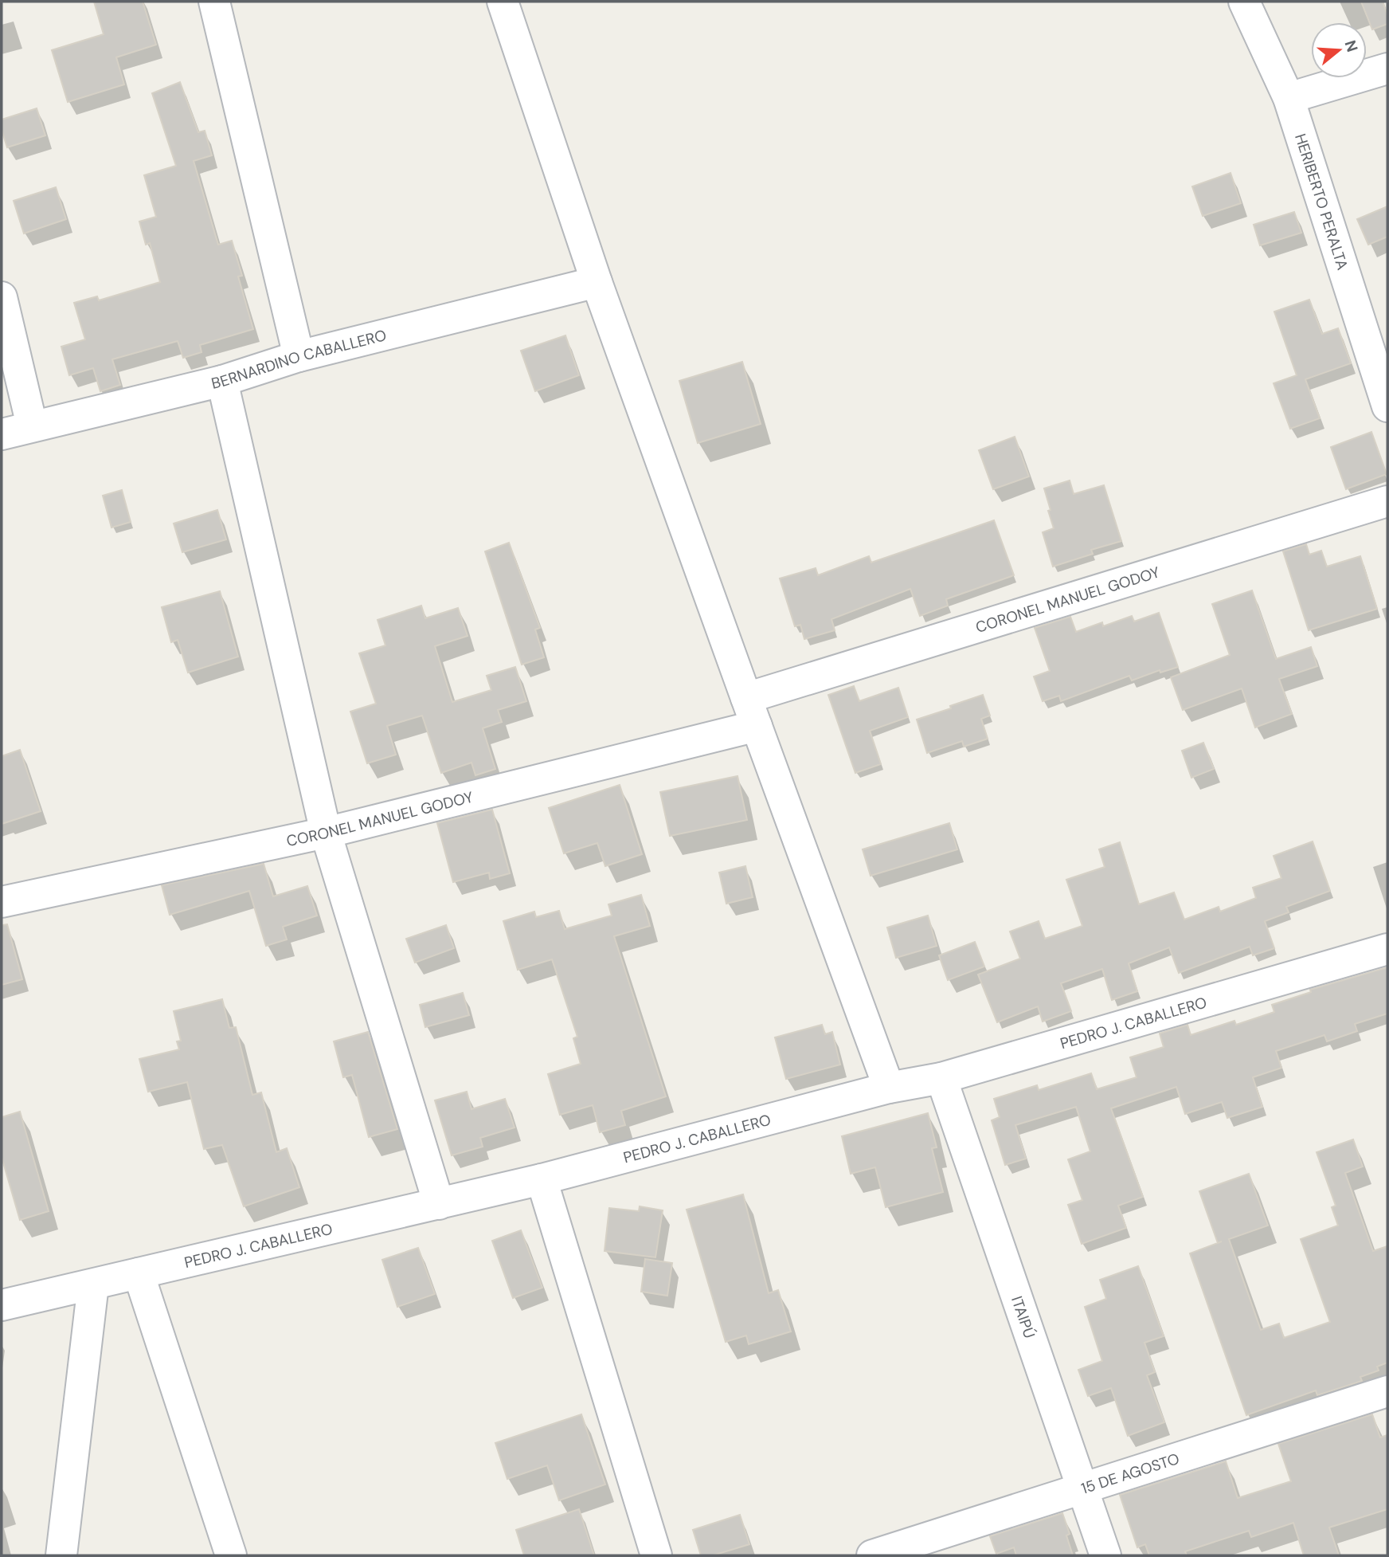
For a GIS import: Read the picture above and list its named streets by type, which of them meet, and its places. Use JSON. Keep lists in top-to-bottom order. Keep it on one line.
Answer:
{"streets":{"street":["HERIBERTO PERALTA","BERNARDINO CABALLERO","CORONEL MANUEL GODOY","PEDRO J. CABALLERO","ITAIPÚ","15 DE AGOSTO"]},"crossings":[["PEDRO J. CABALLERO","ITAIPÚ"],["ITAIPÚ","15 DE AGOSTO"]],"north":"right"}
